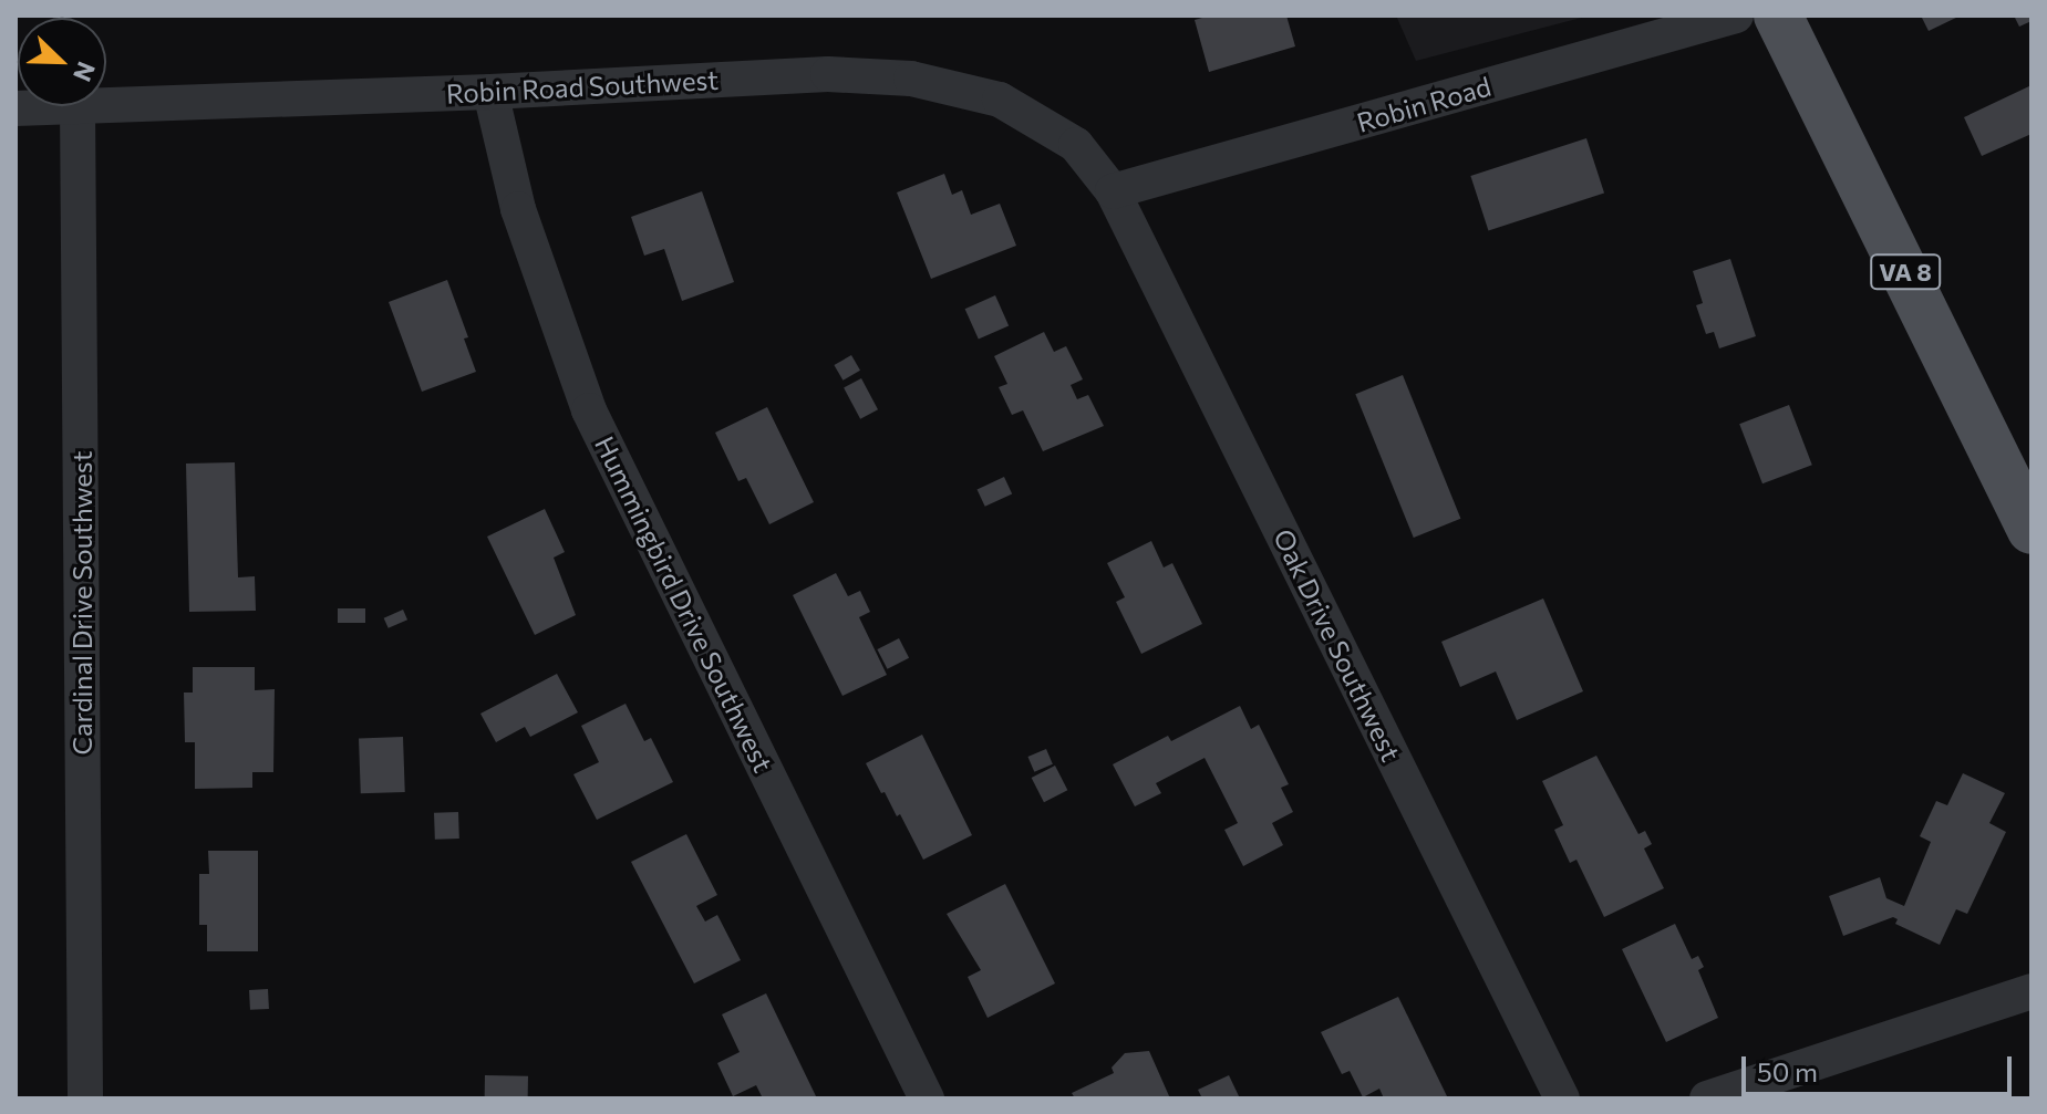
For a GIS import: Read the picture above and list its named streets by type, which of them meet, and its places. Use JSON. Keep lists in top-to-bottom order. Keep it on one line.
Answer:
{"streets":{"main road":["VA 8"],"street":["Robin Road Southwest","Robin Road","Cardinal Drive Southwest","Hummingbird Drive Southwest","Oak Drive Southwest"]},"crossings":[["Robin Road Southwest","Robin Road"],["Robin Road Southwest","Cardinal Drive Southwest"],["Robin Road Southwest","Hummingbird Drive Southwest"],["Robin Road Southwest","Oak Drive Southwest"],["Robin Road","Oak Drive Southwest"]],"scale_bar":"50 m","north":"bottom right"}
